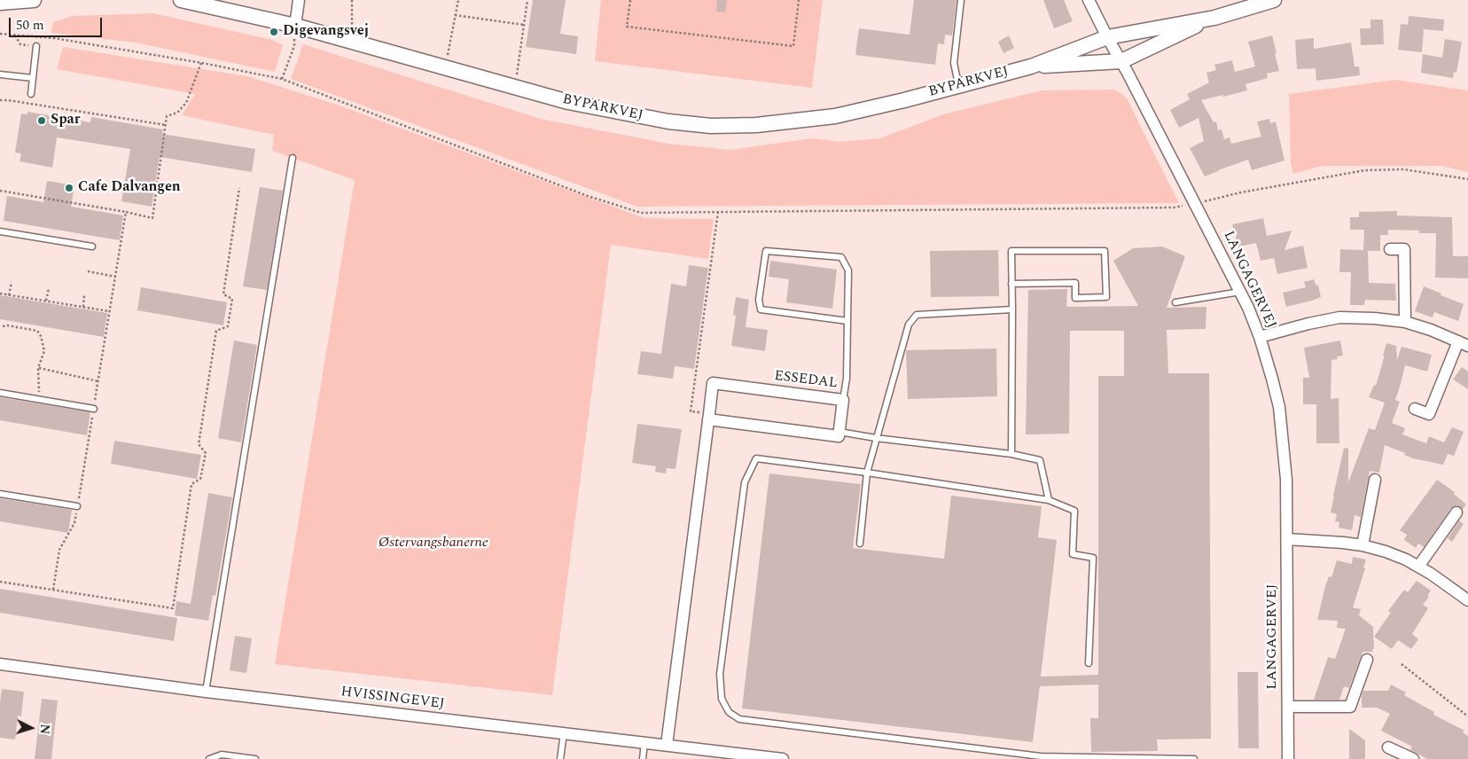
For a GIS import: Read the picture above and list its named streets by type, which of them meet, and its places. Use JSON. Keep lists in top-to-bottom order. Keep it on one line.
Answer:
{"streets":{"street":["BYPARKVEJ","LANGAGERVEJ","ESSEDAL","HVISSINGEVEJ"]},"crossings":[["BYPARKVEJ","LANGAGERVEJ"],["ESSEDAL","HVISSINGEVEJ"]],"parks":["Østervangsbanerne"],"places":["Digevangsvej","Spar","Cafe Dalvangen"],"scale_bar":"50 m","north":"right"}
